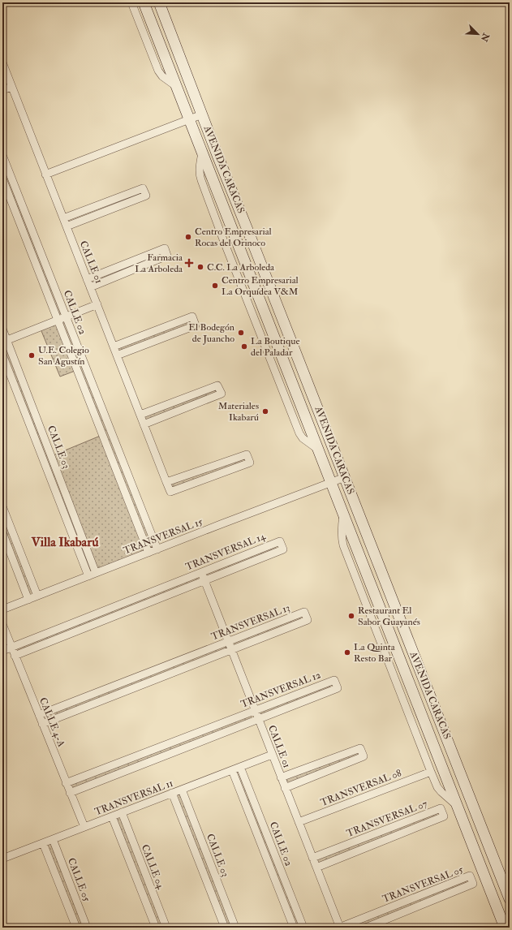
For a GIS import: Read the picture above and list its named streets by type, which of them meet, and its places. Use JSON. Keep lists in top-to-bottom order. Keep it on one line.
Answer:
{"streets":{"street":["AVENIDA CARACAS","CALLE 01","CALLE 02","CALLE 03","TRANSVERSAL 15","TRANSVERSAL 14","TRANSVERSAL 13","TRANSVERSAL 12","CALLE 4-A","TRANSVERSAL 08","TRANSVERSAL 11","TRANSVERSAL 07","CALLE 04","CALLE 05","TRANSVERSAL 05"]},"crossings":[["AVENIDA CARACAS","TRANSVERSAL 15"],["AVENIDA CARACAS","TRANSVERSAL 08"],["CALLE 01","TRANSVERSAL 14"],["CALLE 01","TRANSVERSAL 13"],["CALLE 01","TRANSVERSAL 12"],["CALLE 01","TRANSVERSAL 08"],["CALLE 01","TRANSVERSAL 11"],["CALLE 01","TRANSVERSAL 07"],["CALLE 01","TRANSVERSAL 05"],["CALLE 02","TRANSVERSAL 15"],["CALLE 02","TRANSVERSAL 11"],["CALLE 03","TRANSVERSAL 15"],["CALLE 03","TRANSVERSAL 11"],["TRANSVERSAL 14","CALLE 4-A"],["TRANSVERSAL 13","CALLE 4-A"],["TRANSVERSAL 12","CALLE 4-A"],["CALLE 4-A","TRANSVERSAL 11"],["TRANSVERSAL 11","CALLE 04"],["TRANSVERSAL 11","CALLE 05"]],"districts":["Villa Ikabarú"],"places":{"other":["Centro Empresarial Rocas del Orinoco","C.C. La Arboleda","Centro Empresarial La Orquídea V&M","El Bodegón de Juancho","La Boutique del Paladar","U.E. Colegio San Agustín","Materiales Ikabarú","Restaurant El Sabor Guayanés","La Quinta Resto Bar"],"health":["Farmacia La Arboleda"]},"north":"bottom right"}
